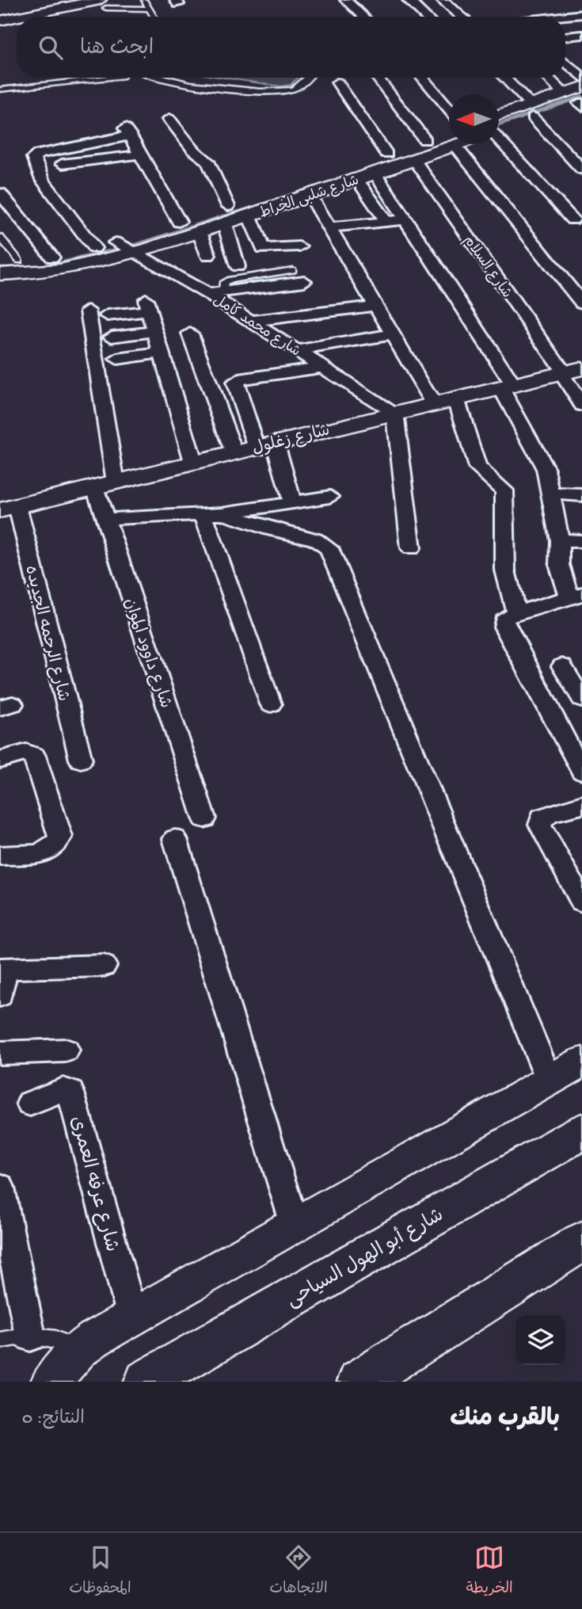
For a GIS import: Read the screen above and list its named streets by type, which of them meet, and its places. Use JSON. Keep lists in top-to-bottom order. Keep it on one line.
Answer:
{"streets":{"main road":["شارع أبو الهول السياحى"],"street":["شارع شلبى الخراط","شارع السلام","شارع محمد كامل","شارع زغلول","شارع الرحمه الجديده","شارع داوود الموان","شارع عرفه العمرى"]},"crossings":[["شارع شلبى الخراط","شارع السلام"],["شارع شلبى الخراط","شارع محمد كامل"],["شارع السلام","شارع زغلول"],["شارع محمد كامل","شارع زغلول"],["شارع زغلول","شارع الرحمه الجديده"],["شارع زغلول","شارع داوود الموان"]],"north":"left","page":{"search":"ابحث هنا","heading":["بالقرب منك","النتائج: 0"],"nav":["الخريطة","الاتجاهات","المحفوظات"]}}
